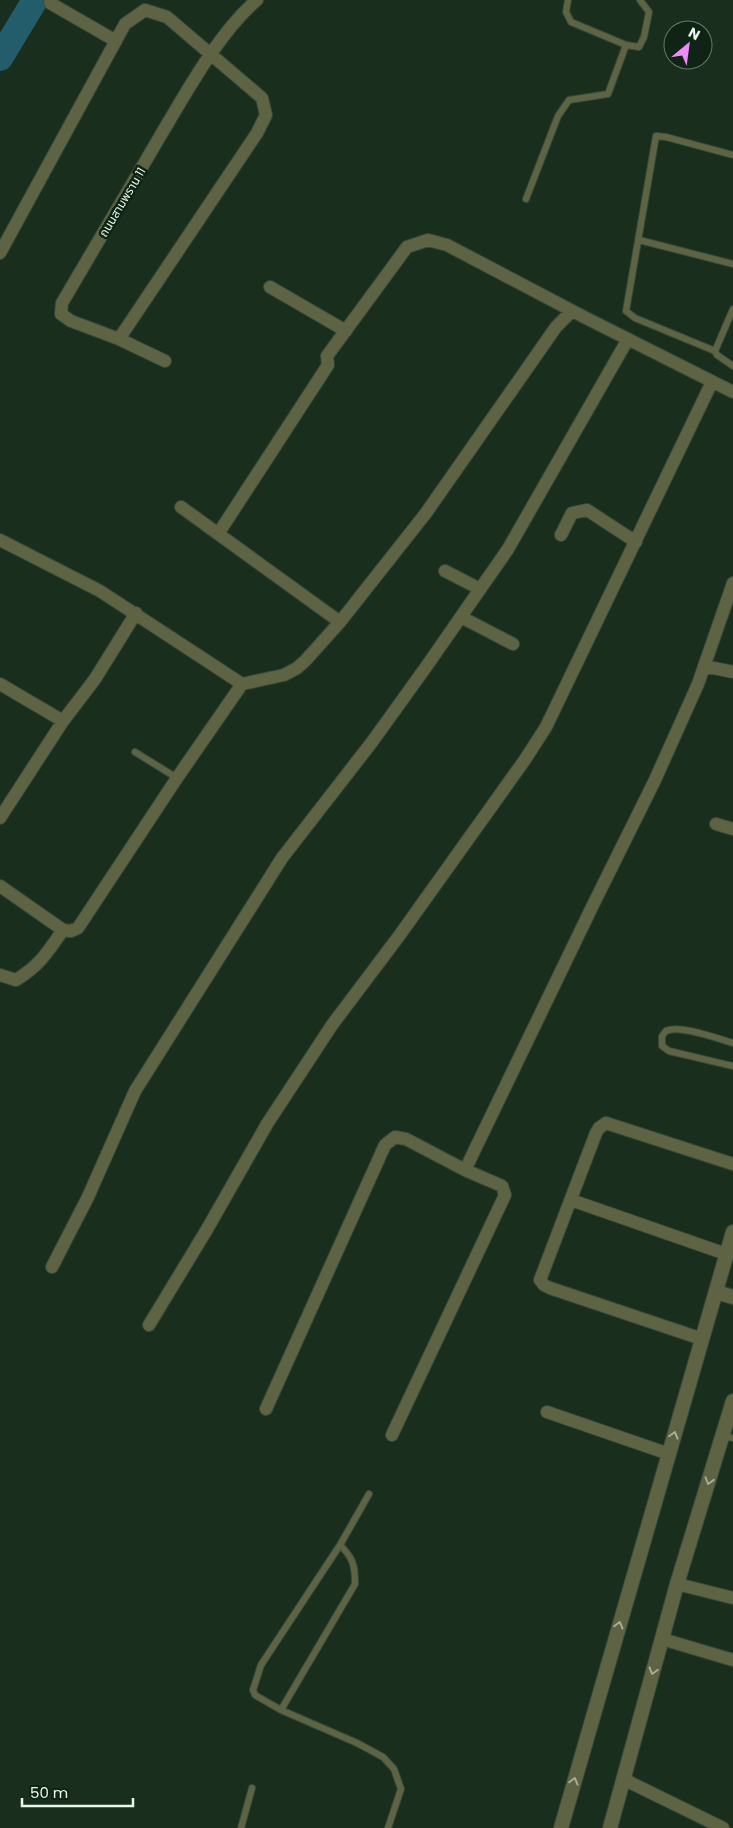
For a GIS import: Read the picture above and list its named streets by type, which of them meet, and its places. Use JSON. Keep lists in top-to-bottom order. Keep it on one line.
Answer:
{"streets":{"street":["ถนนสามพราน 11"]},"scale_bar":"50 m","north":"top right"}
